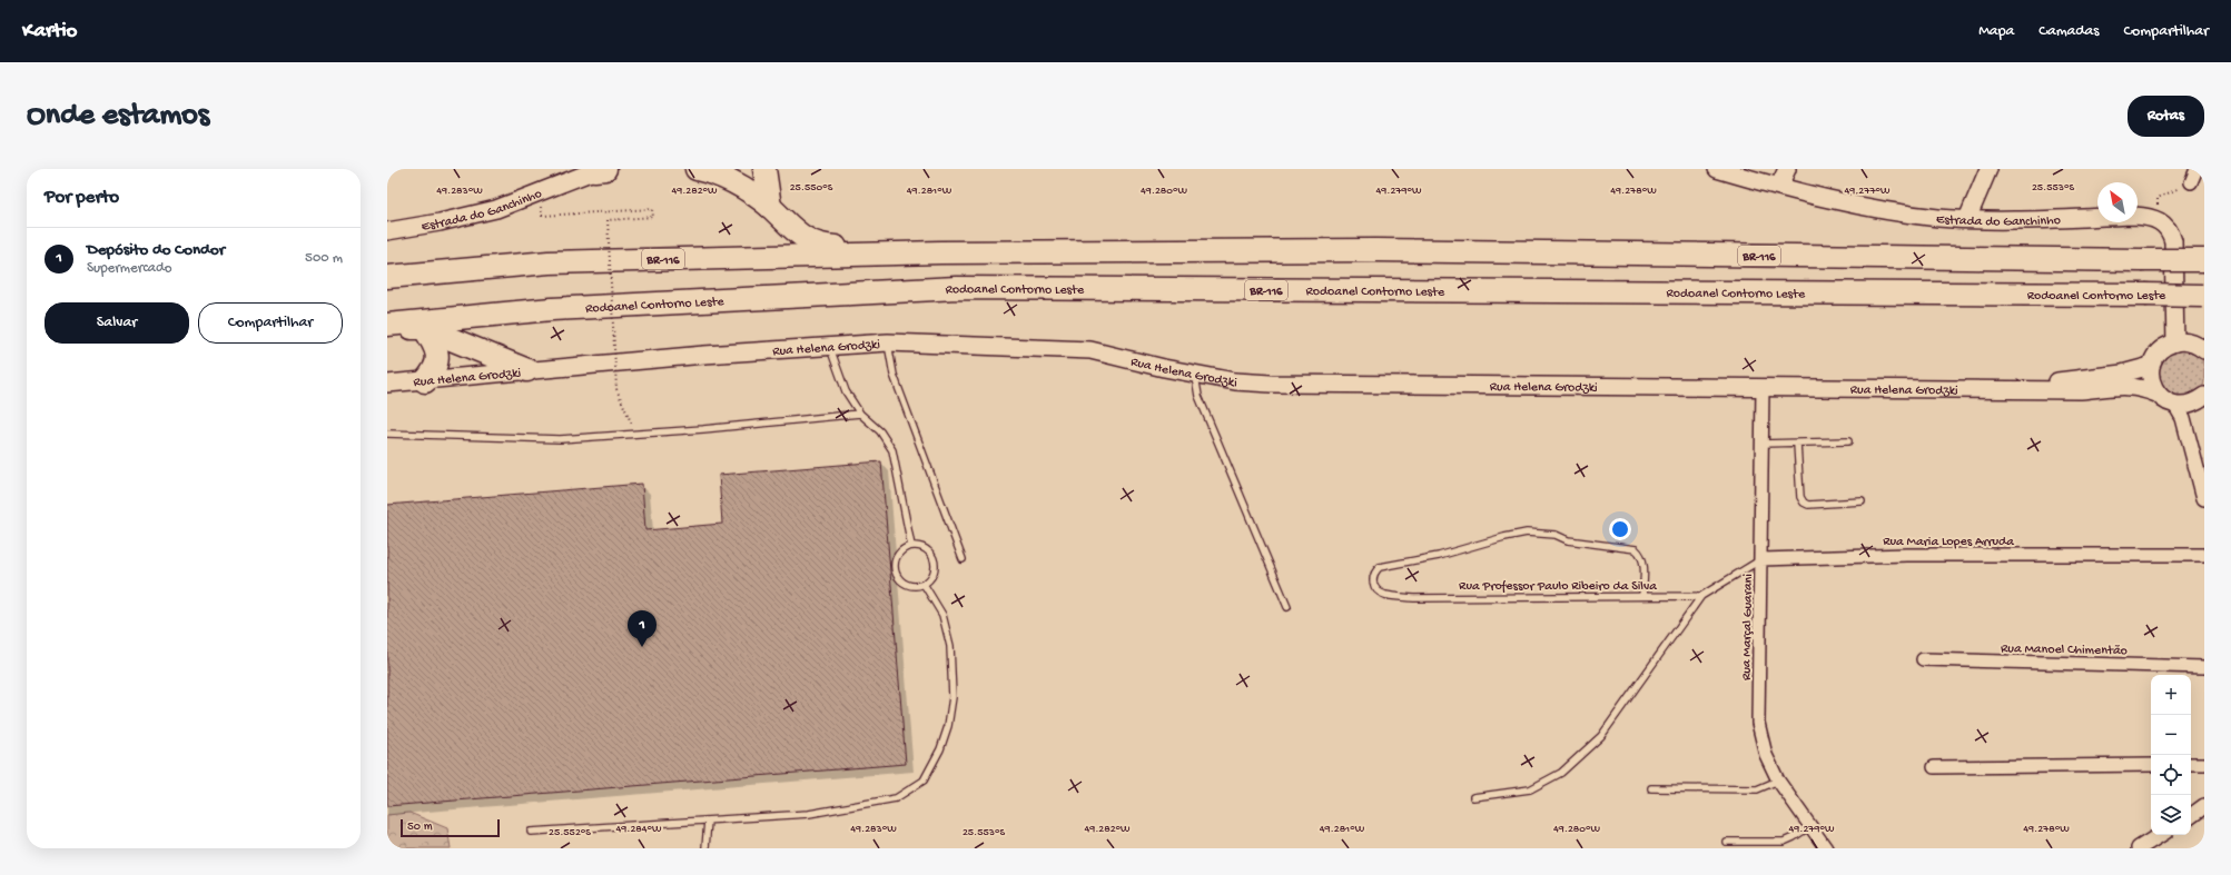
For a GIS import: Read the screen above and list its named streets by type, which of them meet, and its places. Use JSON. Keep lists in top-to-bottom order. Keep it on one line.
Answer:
{"streets":{"highway":["BR-116","Rodoanel Contorno Leste"],"main road":["Estrada do Ganchinho","Rua Helena Grodzki"],"street":["Rua Maria Lopes Arruda","Rua Marçal Guarani","Rua Manoel Chimentão"],"lane":["Rua Professor Paulo Ribeiro da Silva"]},"crossings":[["Rua Helena Grodzki","Rua Marçal Guarani"],["Rua Maria Lopes Arruda","Rua Professor Paulo Ribeiro da Silva"],["Rua Maria Lopes Arruda","Rua Marçal Guarani"]],"scale_bar":"50 m","north":"top left","page":{"header":"Kartio","nav":["Mapa","Camadas","Compartilhar"],"buttons":["Rotas",["Salvar","Compartilhar"]],"title":"Onde estamos","heading":"Por perto","list":[{"mark":"1","name":"Depósito do Condor","note":"Supermercado","value":"500 m"}],"pins":"1","map_buttons":["+","−"],"scale":"50 m"},"coordinates":["25.550°S","25.553°S","49.282°W","49.281°W","49.279°W","49.283°W","49.280°W","49.278°W","49.277°W","49.284°W","25.552°S"]}
